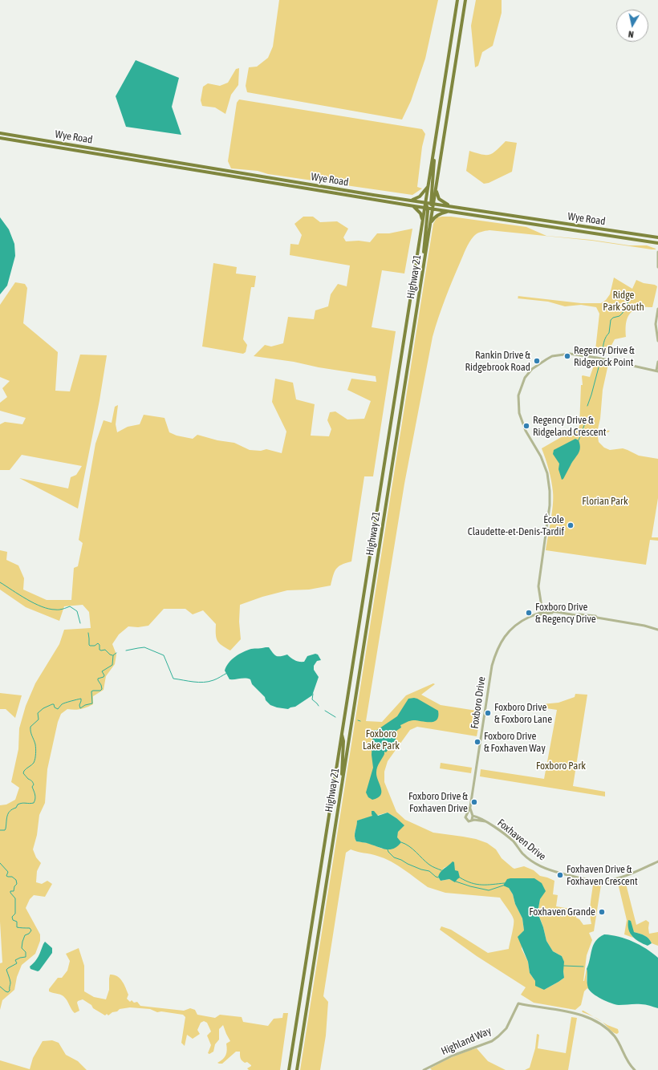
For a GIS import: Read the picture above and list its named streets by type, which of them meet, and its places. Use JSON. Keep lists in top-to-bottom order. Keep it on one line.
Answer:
{"streets":{"main road":["Wye Road","Highway 21"],"street":["Foxboro Drive","Foxhaven Drive","Highland Way"]},"crossings":[["Wye Road","Highway 21"],["Foxboro Drive","Foxhaven Drive"]],"parks":["Ridge Park South","Florian Park","Foxboro Lake Park","Foxboro Park"],"places":["Regency Drive & Ridgerock Point","Rankin Drive & Ridgebrook Road","Regency Drive & Ridgeland Crescent","École Claudette-et-Denis-Tardif","Foxboro Drive & Regency Drive","Foxboro Drive & Foxboro Lane","Foxboro Drive & Foxhaven Way","Foxboro Drive & Foxhaven Drive","Foxhaven Drive & Foxhaven Crescent","Foxhaven Grande"],"north":"bottom"}
